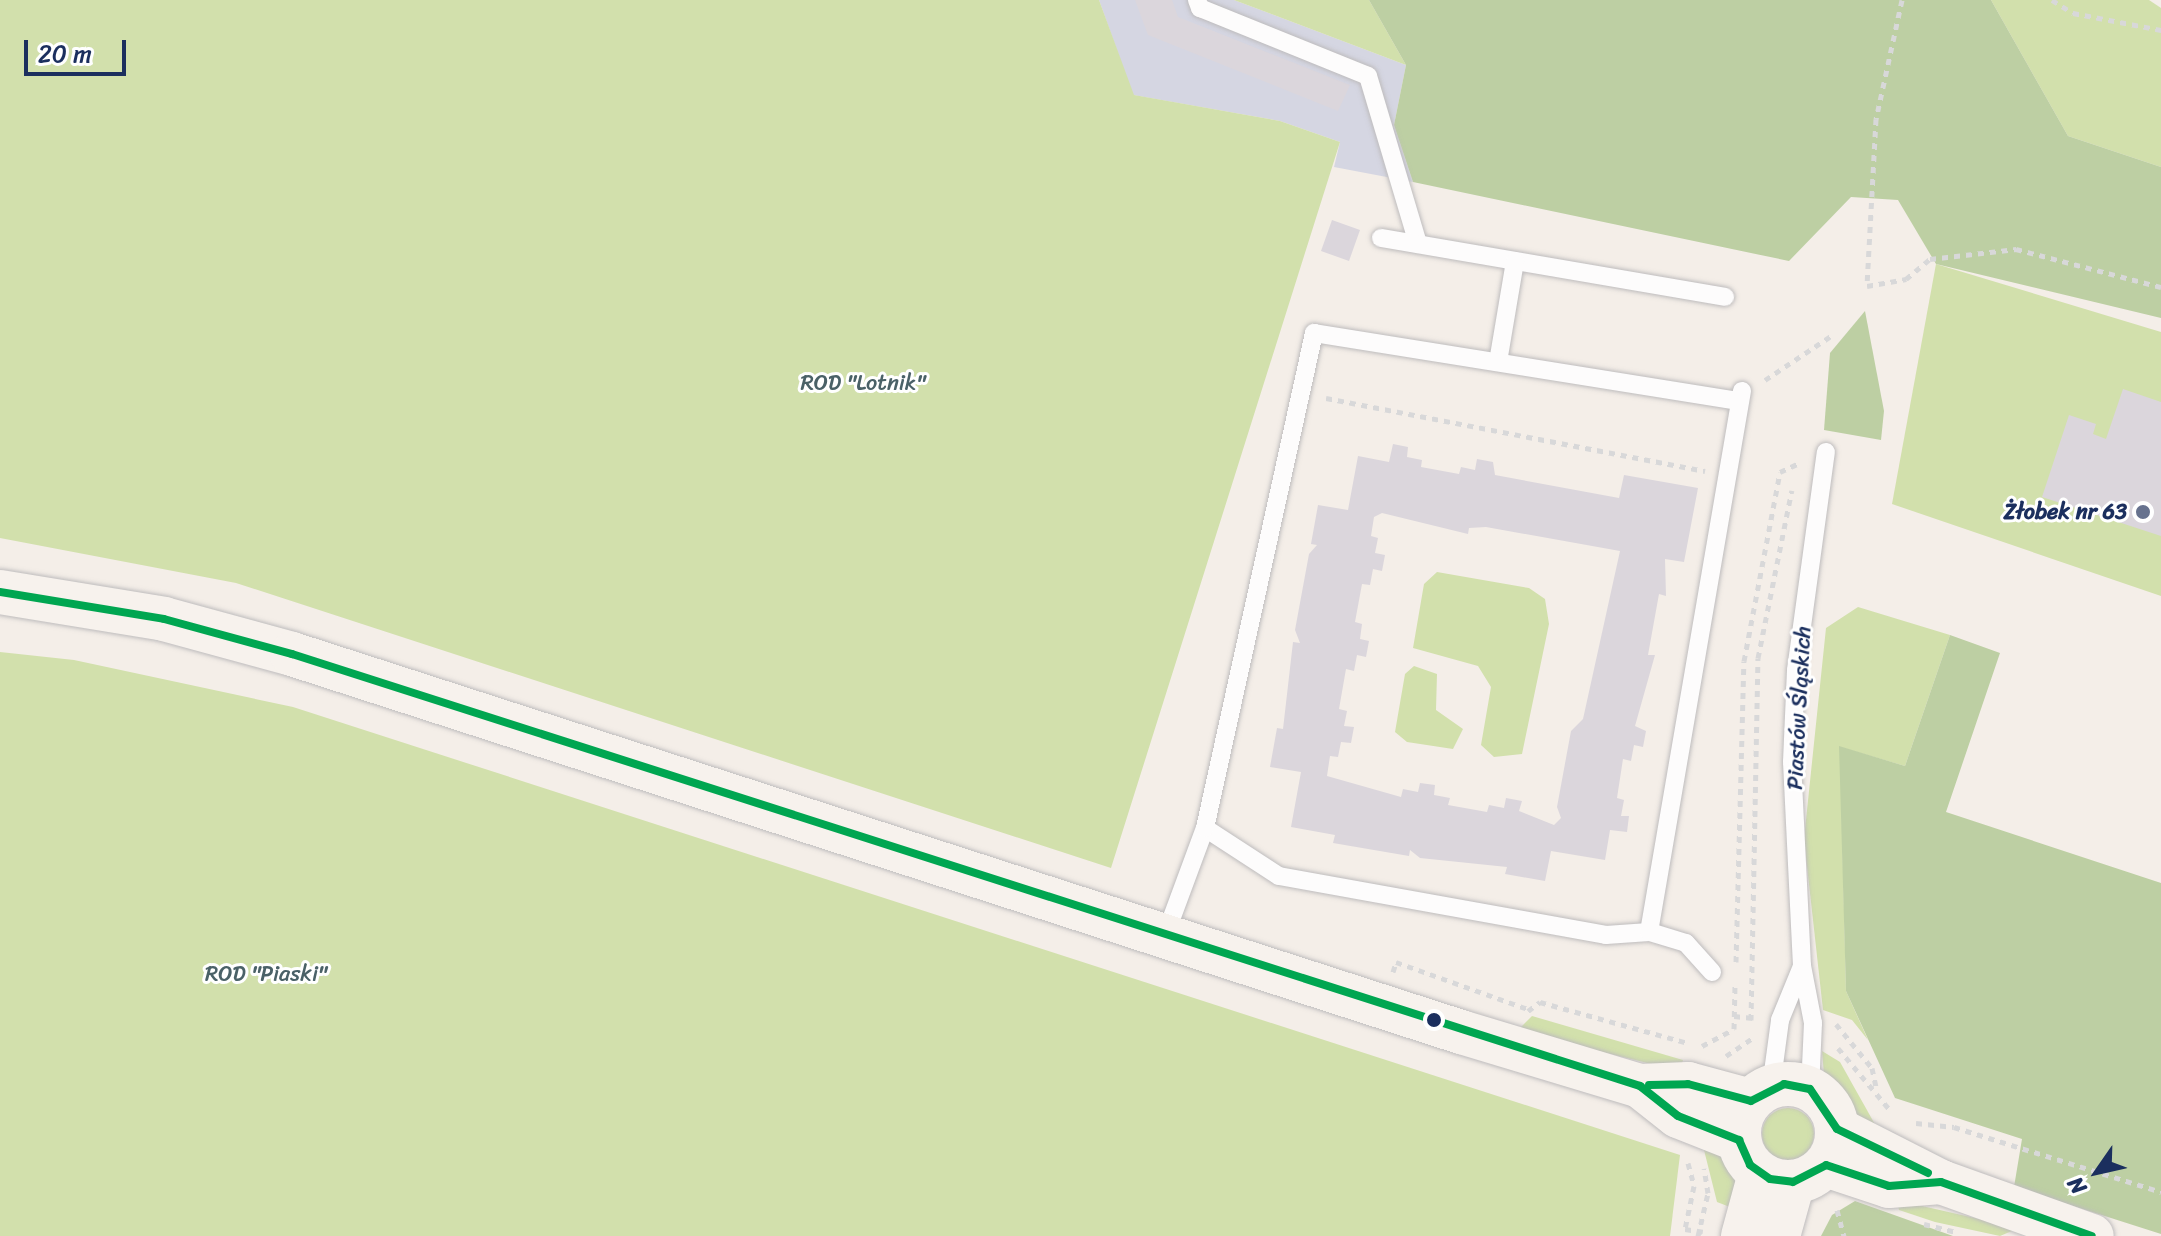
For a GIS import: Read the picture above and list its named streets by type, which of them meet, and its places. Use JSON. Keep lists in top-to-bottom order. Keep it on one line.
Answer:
{"streets":{"street":["Piastów Śląskich"]},"parks":["ROD \"Lotnik\"","ROD \"Piaski\""],"places":["Żłobek nr 63"],"scale_bar":"20 m","north":"bottom left"}
